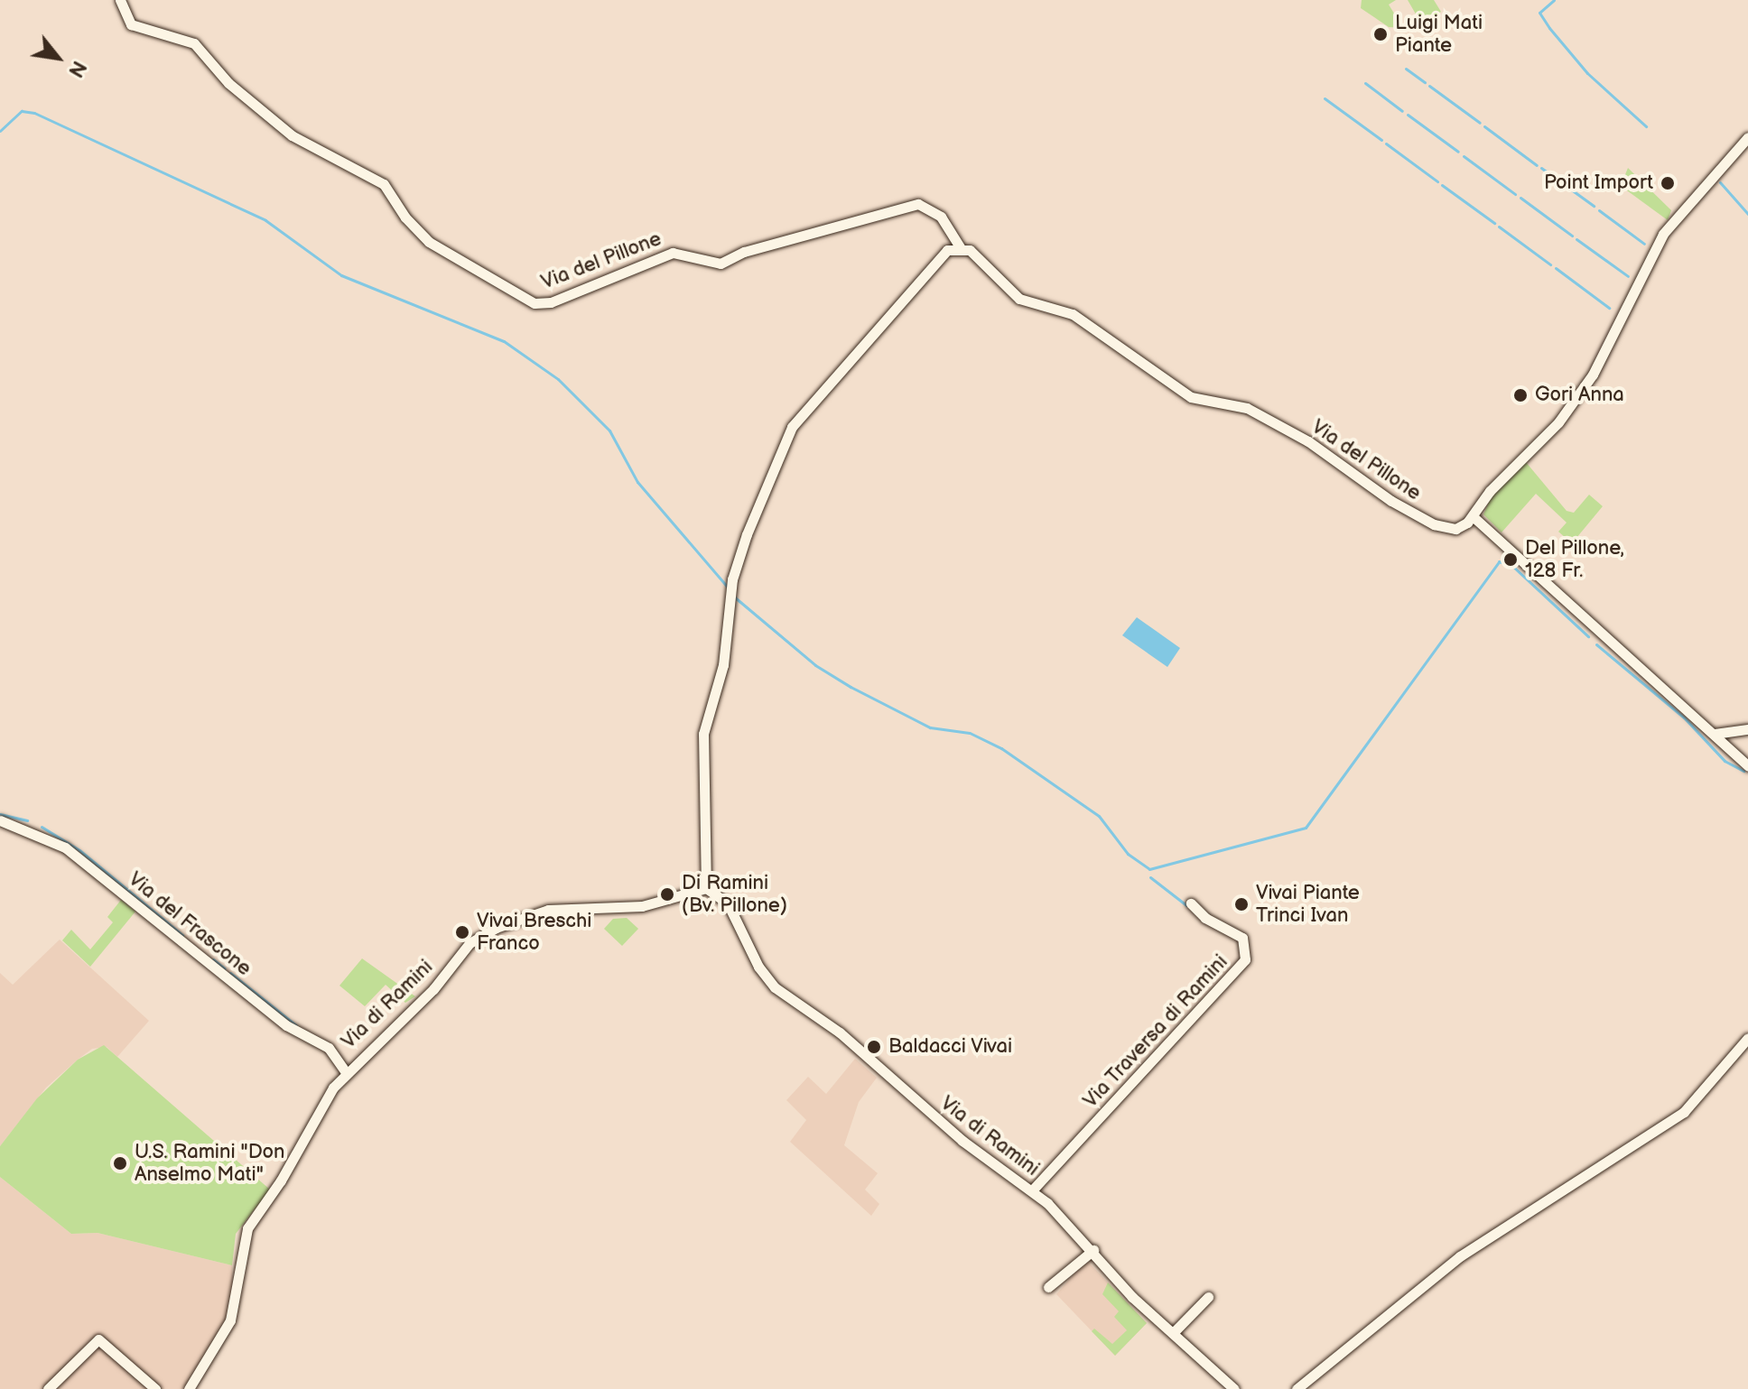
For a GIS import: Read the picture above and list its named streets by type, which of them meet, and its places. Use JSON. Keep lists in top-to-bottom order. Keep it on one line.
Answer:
{"streets":{"street":["Via del Pillone","Via del Frascone","Via di Ramini","Via Traversa di Ramini"]},"crossings":[["Via del Frascone","Via di Ramini"],["Via di Ramini","Via Traversa di Ramini"]],"places":["Luigi Mati Piante","Point Import","Gori Anna","Del Pillone, 128 Fr.","Di Ramini (Bv. Pillone)","Vivai Piante Trinci Ivan","Vivai Breschi Franco","Baldacci Vivai","U.S. Ramini \"Don Anselmo Mati\""],"north":"bottom right"}
